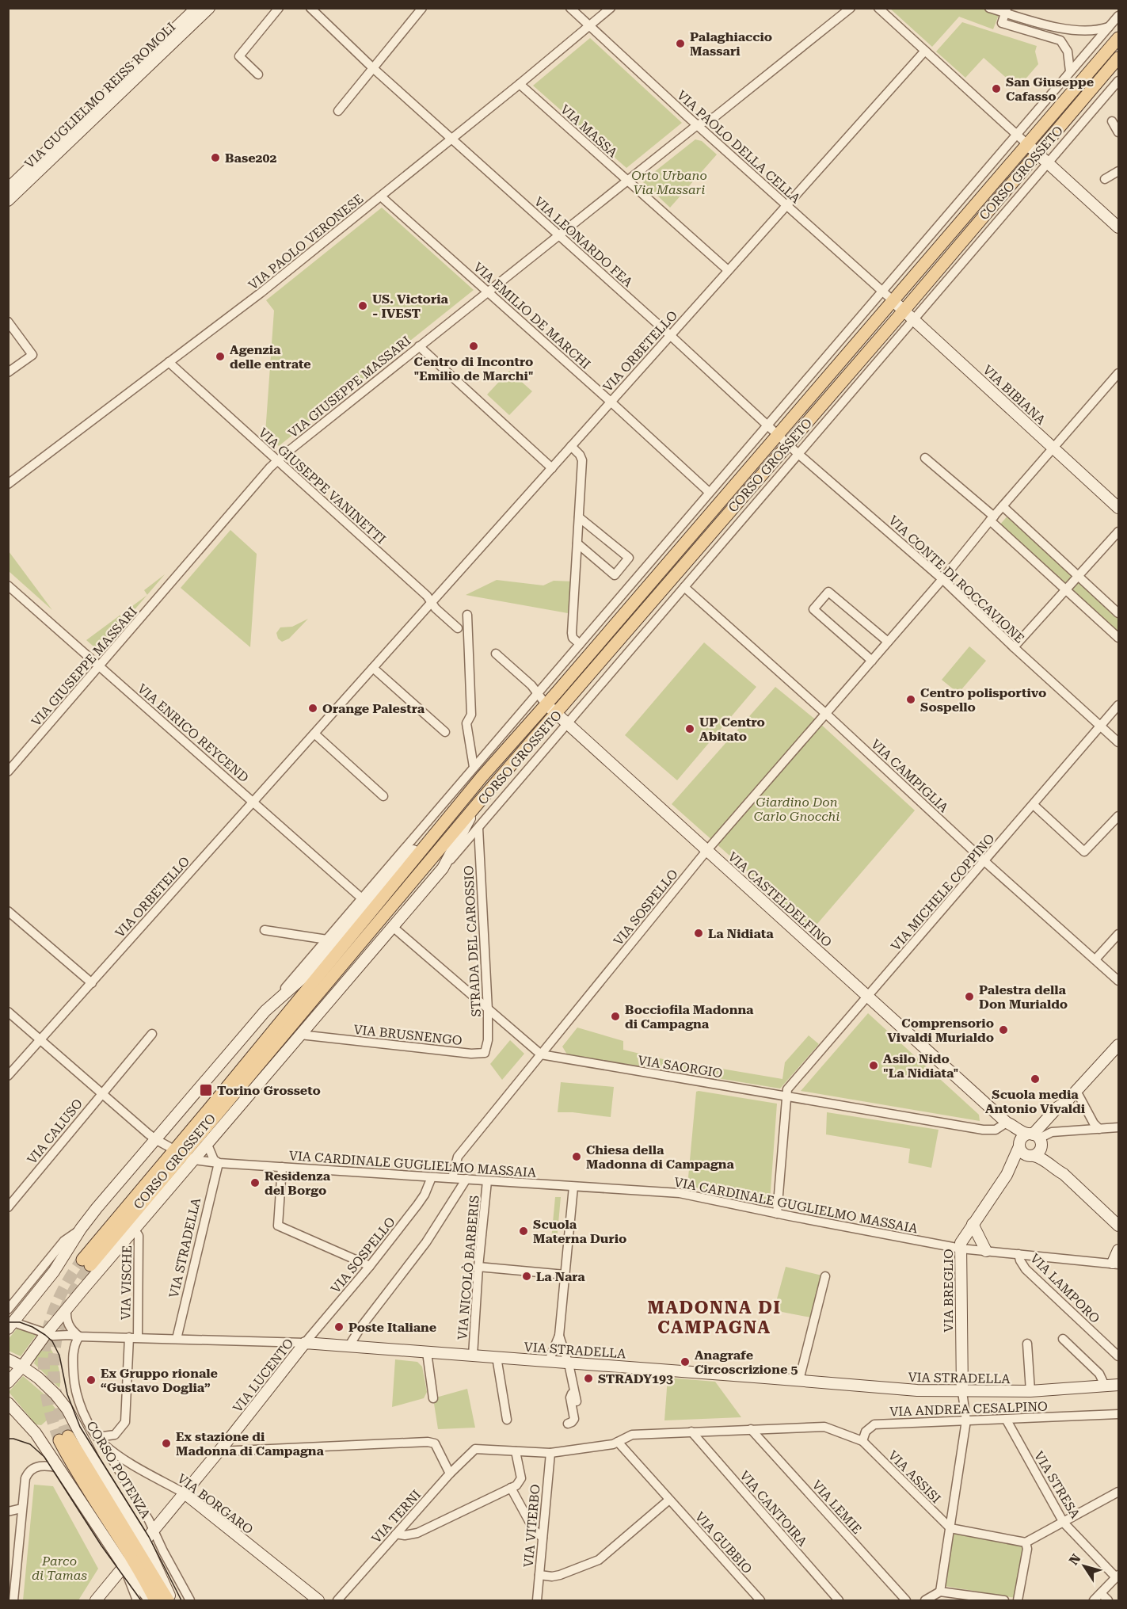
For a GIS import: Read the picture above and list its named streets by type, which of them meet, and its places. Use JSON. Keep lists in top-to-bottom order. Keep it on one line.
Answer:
{"streets":{"main road":["CORSO GROSSETO","CORSO POTENZA"],"street":["VIA GUGLIELMO REISS ROMOLI","VIA MASSA","VIA PAOLO DELLA CELLA","VIA PAOLO VERONESE","VIA LEONARDO FEA","VIA EMILIO DE MARCHI","VIA ORBETELLO","VIA GIUSEPPE MASSARI","VIA BIBIANA","VIA GIUSEPPE VANINETTI","VIA CONTE DI ROCCAVIONE","VIA ENRICO REYCEND","VIA CAMPIGLIA","VIA MICHELE COPPINO","VIA CASTELDELFINO","VIA SOSPELLO","STRADA DEL CAROSSIO","VIA BRUSNENGO","VIA SAORGIO","VIA CALUSO","VIA CARDINALE GUGLIELMO MASSAIA","VIA STRADELLA","VIA NICOLÒ BARBERIS","VIA VISCHE","VIA LAMPORO","VIA BREGLIO","VIA LUCENTO","VIA ANDREA CESALPINO","VIA ASSISI","VIA STRESA","VIA BORGARO","VIA LEMIE","VIA CANTOIRA","VIA TERNI","VIA VITERBO","VIA GUBBIO"]},"crossings":[["VIA MASSA","VIA PAOLO VERONESE"],["VIA MASSA","VIA ORBETELLO"],["VIA MASSA","VIA GIUSEPPE MASSARI"],["VIA PAOLO DELLA CELLA","CORSO GROSSETO"],["VIA PAOLO DELLA CELLA","VIA PAOLO VERONESE"],["VIA PAOLO DELLA CELLA","VIA ORBETELLO"],["VIA PAOLO DELLA CELLA","VIA GIUSEPPE MASSARI"],["VIA PAOLO DELLA CELLA","VIA BIBIANA"],["CORSO GROSSETO","VIA LEONARDO FEA"],["CORSO GROSSETO","VIA EMILIO DE MARCHI"],["CORSO GROSSETO","VIA BIBIANA"],["CORSO GROSSETO","VIA CONTE DI ROCCAVIONE"],["CORSO GROSSETO","VIA ENRICO REYCEND"],["CORSO GROSSETO","VIA CAMPIGLIA"],["CORSO GROSSETO","VIA CASTELDELFINO"],["CORSO GROSSETO","STRADA DEL CAROSSIO"],["CORSO GROSSETO","VIA BRUSNENGO"],["CORSO GROSSETO","VIA CARDINALE GUGLIELMO MASSAIA"],["CORSO GROSSETO","VIA STRADELLA"],["CORSO GROSSETO","VIA VISCHE"],["CORSO GROSSETO","CORSO POTENZA"],["VIA PAOLO VERONESE","VIA LEONARDO FEA"],["VIA PAOLO VERONESE","VIA EMILIO DE MARCHI"],["VIA PAOLO VERONESE","VIA GIUSEPPE VANINETTI"],["VIA LEONARDO FEA","VIA ORBETELLO"],["VIA LEONARDO FEA","VIA GIUSEPPE MASSARI"],["VIA LEONARDO FEA","VIA CONTE DI ROCCAVIONE"],["VIA EMILIO DE MARCHI","VIA ORBETELLO"],["VIA EMILIO DE MARCHI","VIA GIUSEPPE MASSARI"],["VIA ORBETELLO","VIA GIUSEPPE VANINETTI"],["VIA ORBETELLO","VIA ENRICO REYCEND"],["VIA GIUSEPPE MASSARI","VIA GIUSEPPE VANINETTI"],["VIA GIUSEPPE MASSARI","VIA ENRICO REYCEND"],["VIA BIBIANA","VIA SOSPELLO"],["VIA CONTE DI ROCCAVIONE","VIA MICHELE COPPINO"],["VIA CONTE DI ROCCAVIONE","VIA SOSPELLO"],["VIA CAMPIGLIA","VIA MICHELE COPPINO"],["VIA CAMPIGLIA","VIA SOSPELLO"],["VIA MICHELE COPPINO","VIA CASTELDELFINO"],["VIA MICHELE COPPINO","VIA SAORGIO"],["VIA CASTELDELFINO","VIA SOSPELLO"],["VIA CASTELDELFINO","VIA SAORGIO"],["VIA CASTELDELFINO","VIA BREGLIO"],["VIA SOSPELLO","VIA SAORGIO"],["VIA SOSPELLO","VIA CARDINALE GUGLIELMO MASSAIA"],["VIA SOSPELLO","VIA STRADELLA"],["VIA SOSPELLO","VIA LUCENTO"],["STRADA DEL CAROSSIO","VIA BRUSNENGO"],["VIA CARDINALE GUGLIELMO MASSAIA","VIA STRADELLA"],["VIA CARDINALE GUGLIELMO MASSAIA","VIA NICOLÒ BARBERIS"],["VIA CARDINALE GUGLIELMO MASSAIA","VIA LAMPORO"],["VIA CARDINALE GUGLIELMO MASSAIA","VIA BREGLIO"],["VIA STRADELLA","VIA NICOLÒ BARBERIS"],["VIA STRADELLA","VIA VISCHE"],["VIA STRADELLA","VIA BREGLIO"],["VIA STRADELLA","VIA LUCENTO"],["VIA STRADELLA","VIA BORGARO"],["VIA VISCHE","CORSO POTENZA"],["VIA VISCHE","VIA BORGARO"],["VIA LUCENTO","CORSO POTENZA"],["VIA LUCENTO","VIA BORGARO"],["VIA ANDREA CESALPINO","VIA ASSISI"],["VIA ANDREA CESALPINO","VIA STRESA"],["CORSO POTENZA","VIA BORGARO"]],"districts":["MADONNA DI CAMPAGNA"],"parks":["Orto Urbano Via Massari","Giardino Don Carlo Gnocchi","Parco di Tamas"],"places":{"other":["Palaghiaccio Massari","San Giuseppe Cafasso","Base202","US. Victoria - IVEST","Centro di Incontro \"Emilio de Marchi\"","Agenzia delle entrate","Centro polisportivo Sospello","Orange Palestra","UP Centro Abitato","La Nidiata","Palestra della Don Murialdo","Bocciofila Madonna di Campagna","Comprensorio Vivaldi Murialdo","Asilo Nido \"La Nidiata\"","Scuola media Antonio Vivaldi","Chiesa della Madonna di Campagna","Residenza del Borgo","Scuola Materna Durio","La Nara","Poste Italiane","Anagrafe Circoscrizione 5","STRADY193","Ex Gruppo rionale “Gustavo Doglia”","Ex stazione di Madonna di Campagna"],"transit":["Torino Grosseto"]},"north":"top left"}
